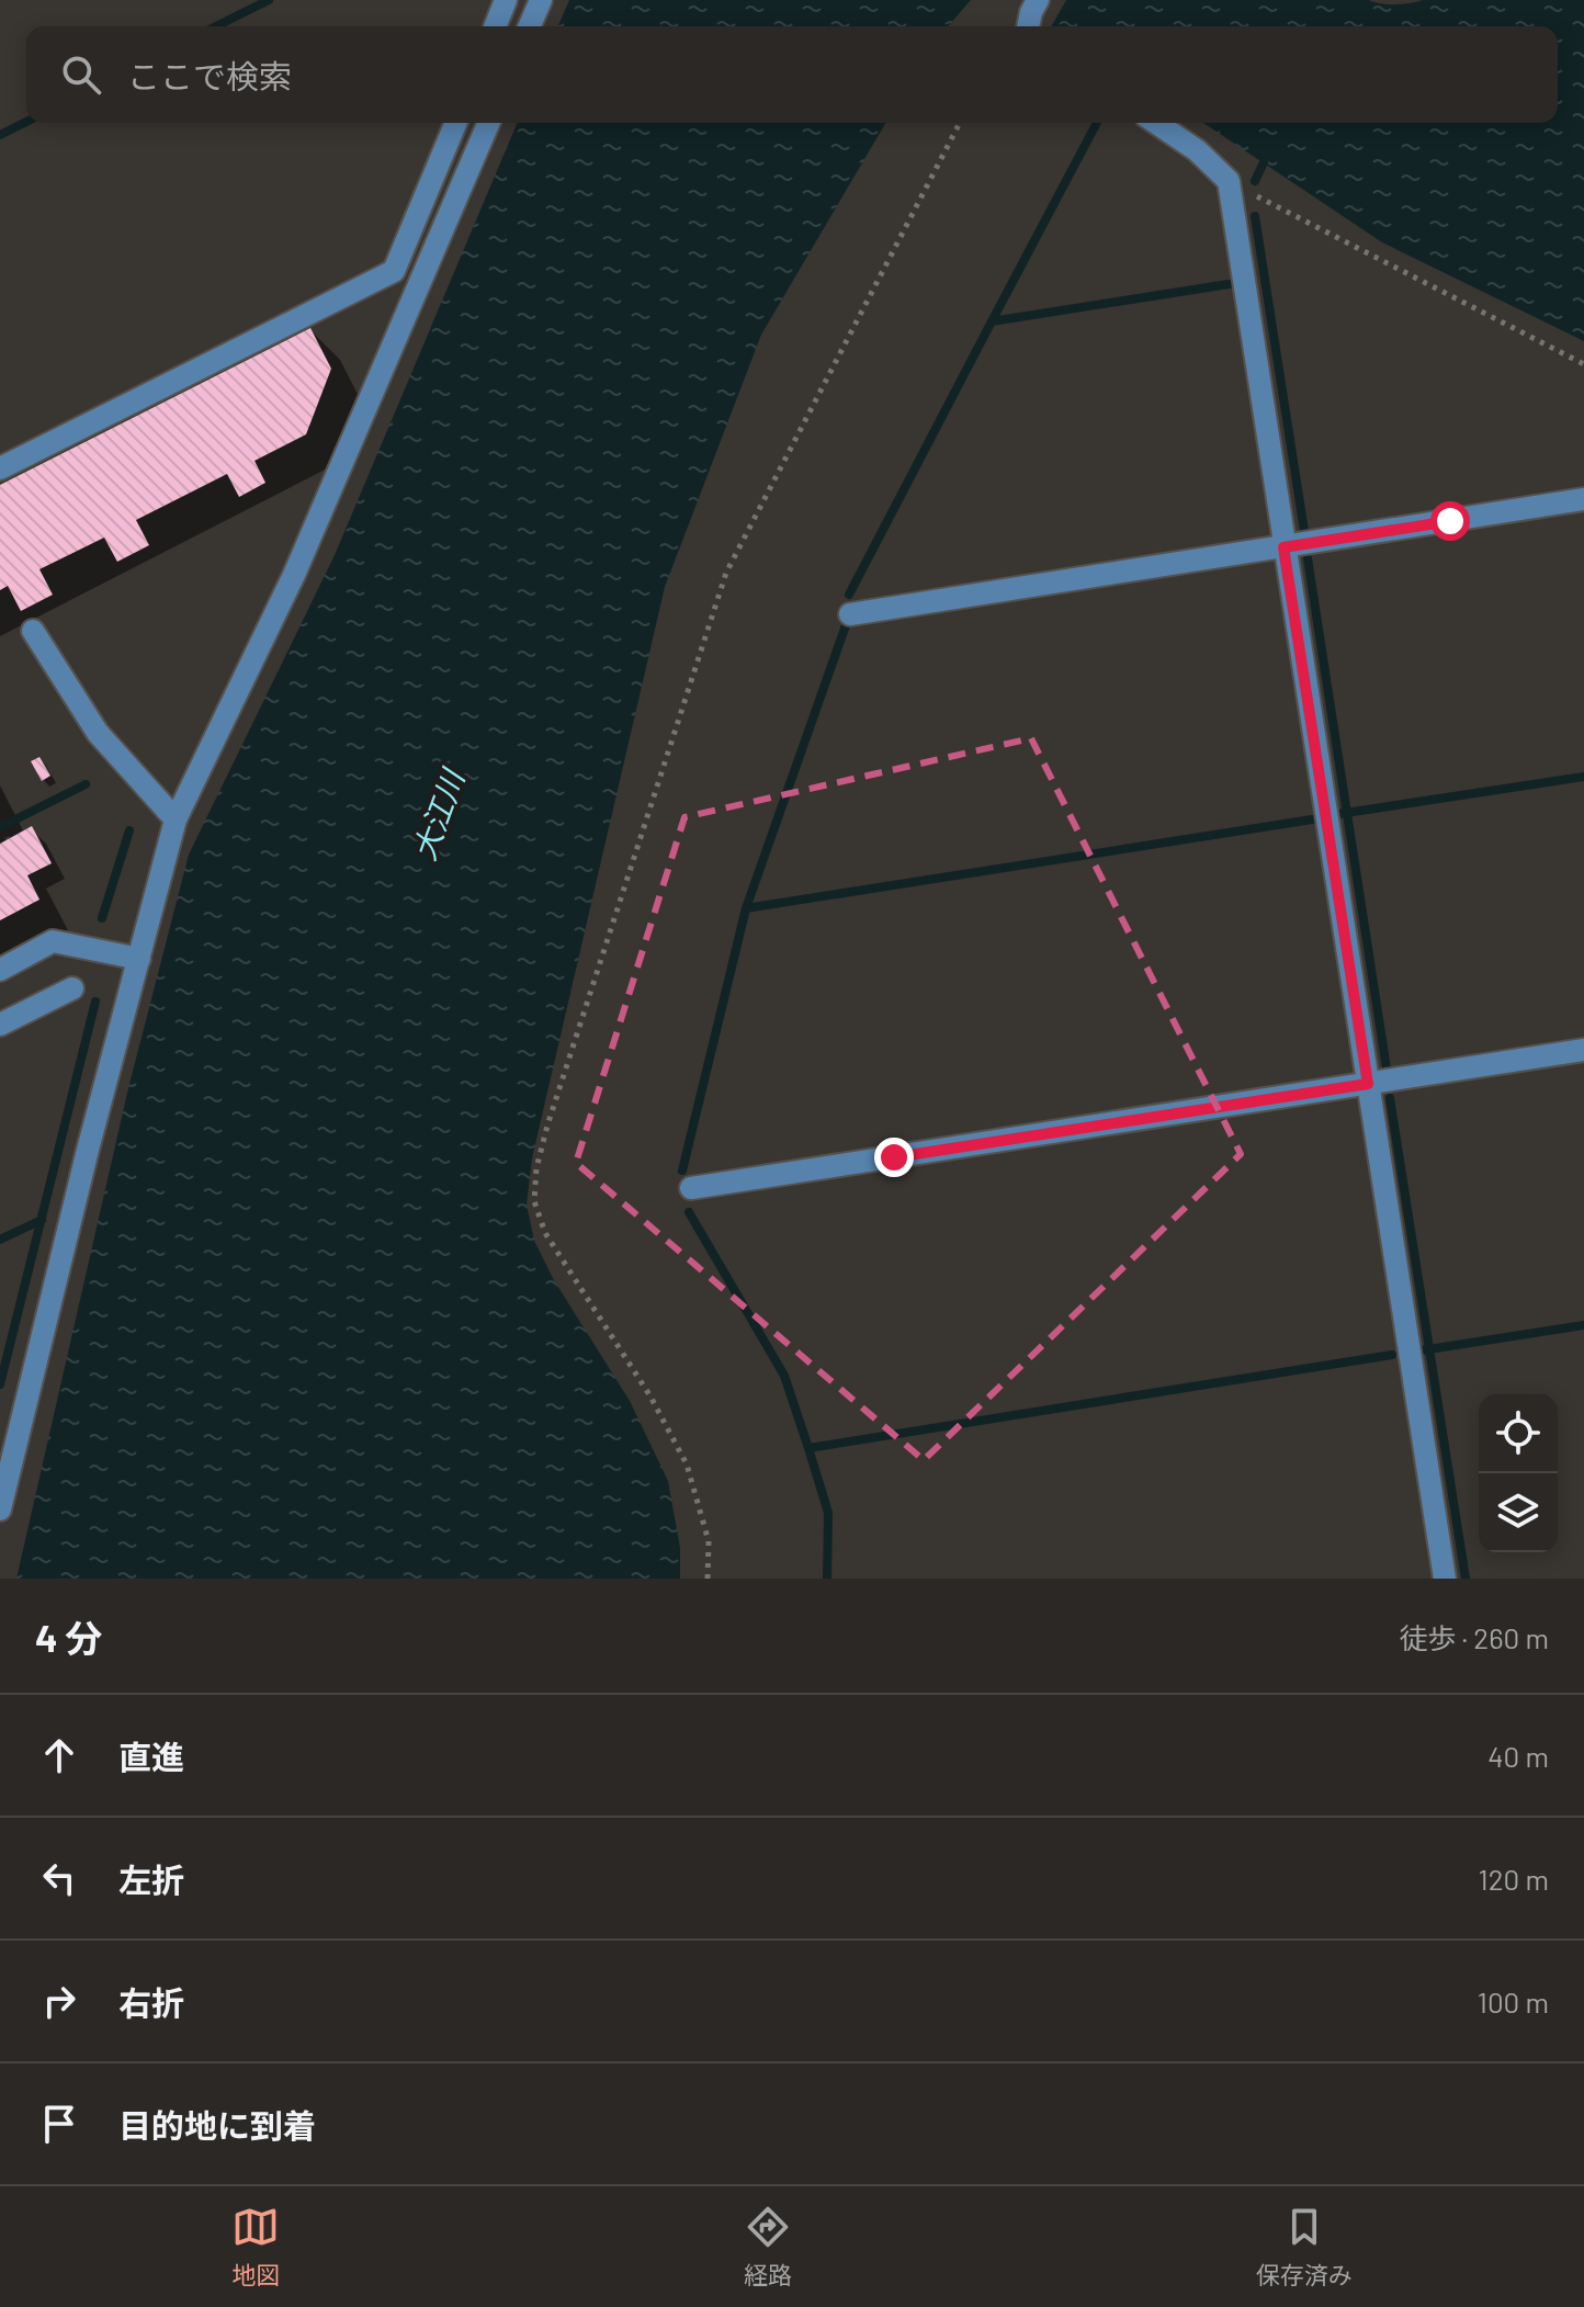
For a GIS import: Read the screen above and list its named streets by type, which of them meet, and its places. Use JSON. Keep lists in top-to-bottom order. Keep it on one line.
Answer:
{"water":["大江川"],"page":{"search":"ここで検索","heading":["4 分","徒歩 · 260 m"],"list":[["直進","40 m"],["左折","120 m"],["右折","100 m"],"目的地に到着"],"nav":["地図","経路","保存済み"]}}
